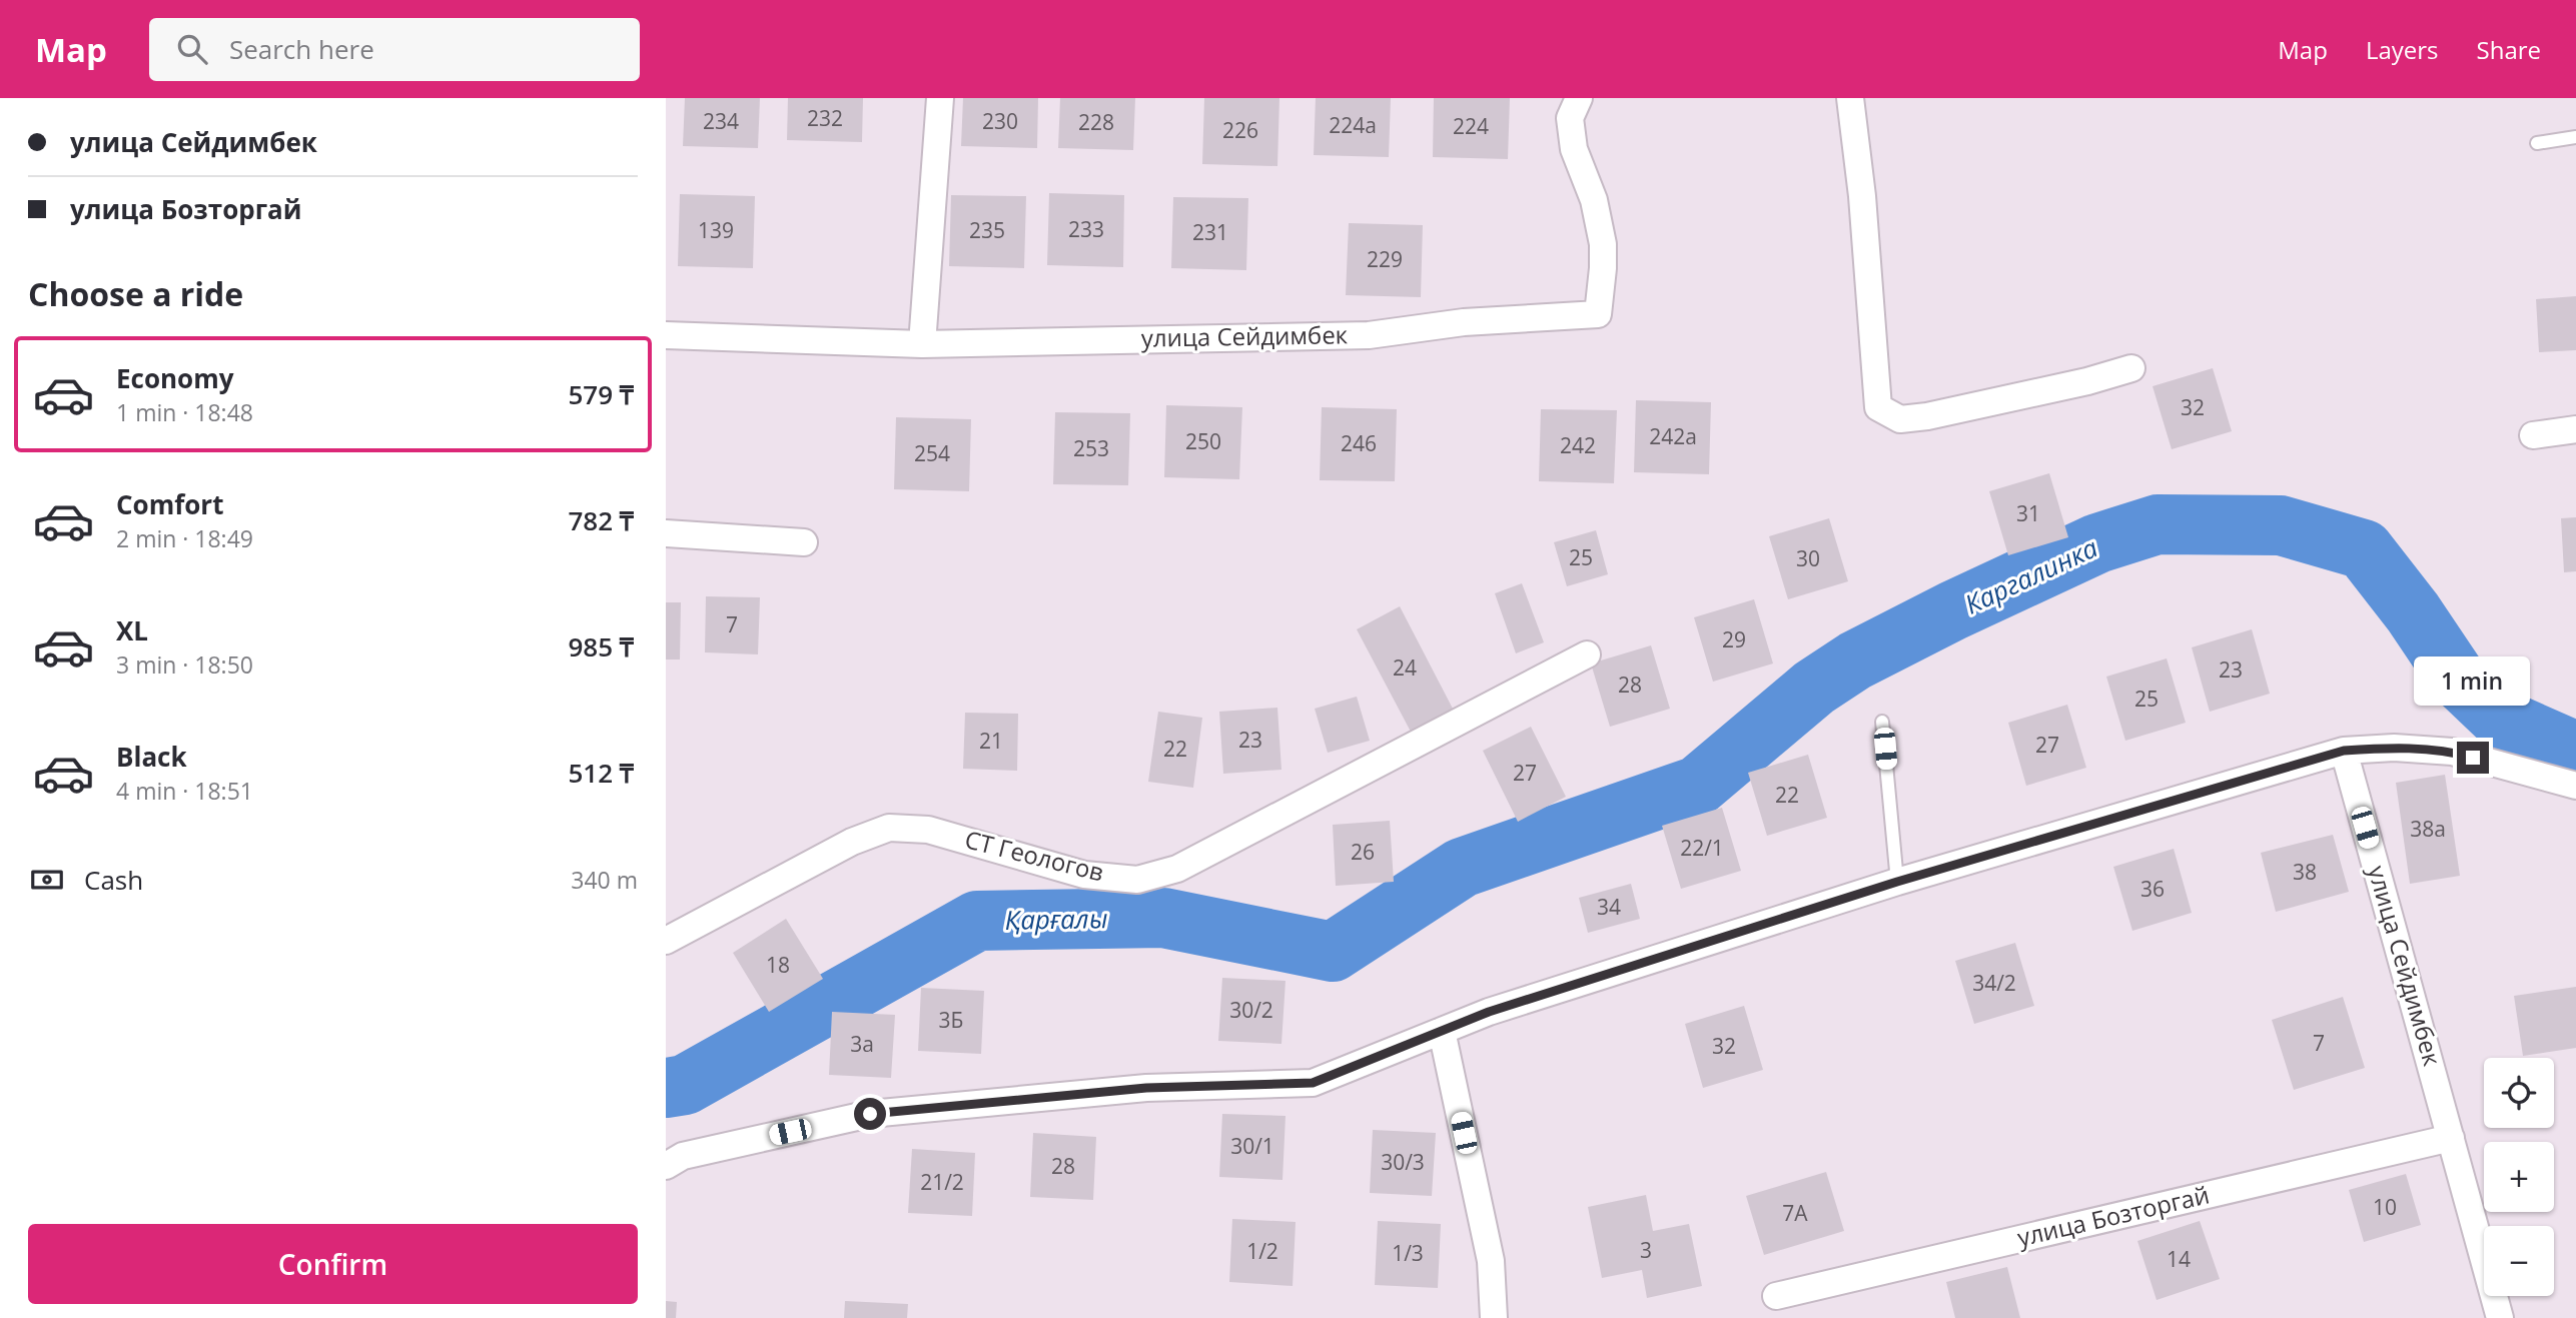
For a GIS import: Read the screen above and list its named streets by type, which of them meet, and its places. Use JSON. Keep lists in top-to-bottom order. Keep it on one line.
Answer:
{"streets":{"street":["улица Сейдимбек","СТ Геологов","улица Бозторгай"]},"crossings":[["улица Сейдимбек","улица Бозторгай"]],"water":["Каргалинка","Қарғалы"],"house_numbers":["232","234","230","228","224а","224","226","233","139","235","231","229","32","242а","250","246","242","253","254","31","25","30","7","29","24","23","28","25","23","21","27","22","27","22","38а","22/1","26","38","36","34","18","34/2","30/2","3Б","7","3а","32","30/1","30/3","28","21/2","10","7А","3","1/2","1/3","14"],"page":{"header":"Map","search":"Search here","nav":["Map","Layers","Share"],"banner":["улица Сейдимбек","улица Бозторгай"],"heading":"Choose a ride","list":[{"name":"Economy","note":"1 min · 18:48","value":"579 ₸"},{"name":"Comfort","note":"2 min · 18:49","value":"782 ₸"},{"name":"XL","note":"3 min · 18:50","value":"985 ₸"},{"name":"Black","note":"4 min · 18:51","value":"512 ₸"}],"bubble":"1 min","pay":["Cash","340 m"],"map_buttons":["+","−"],"buttons":"Confirm"}}
